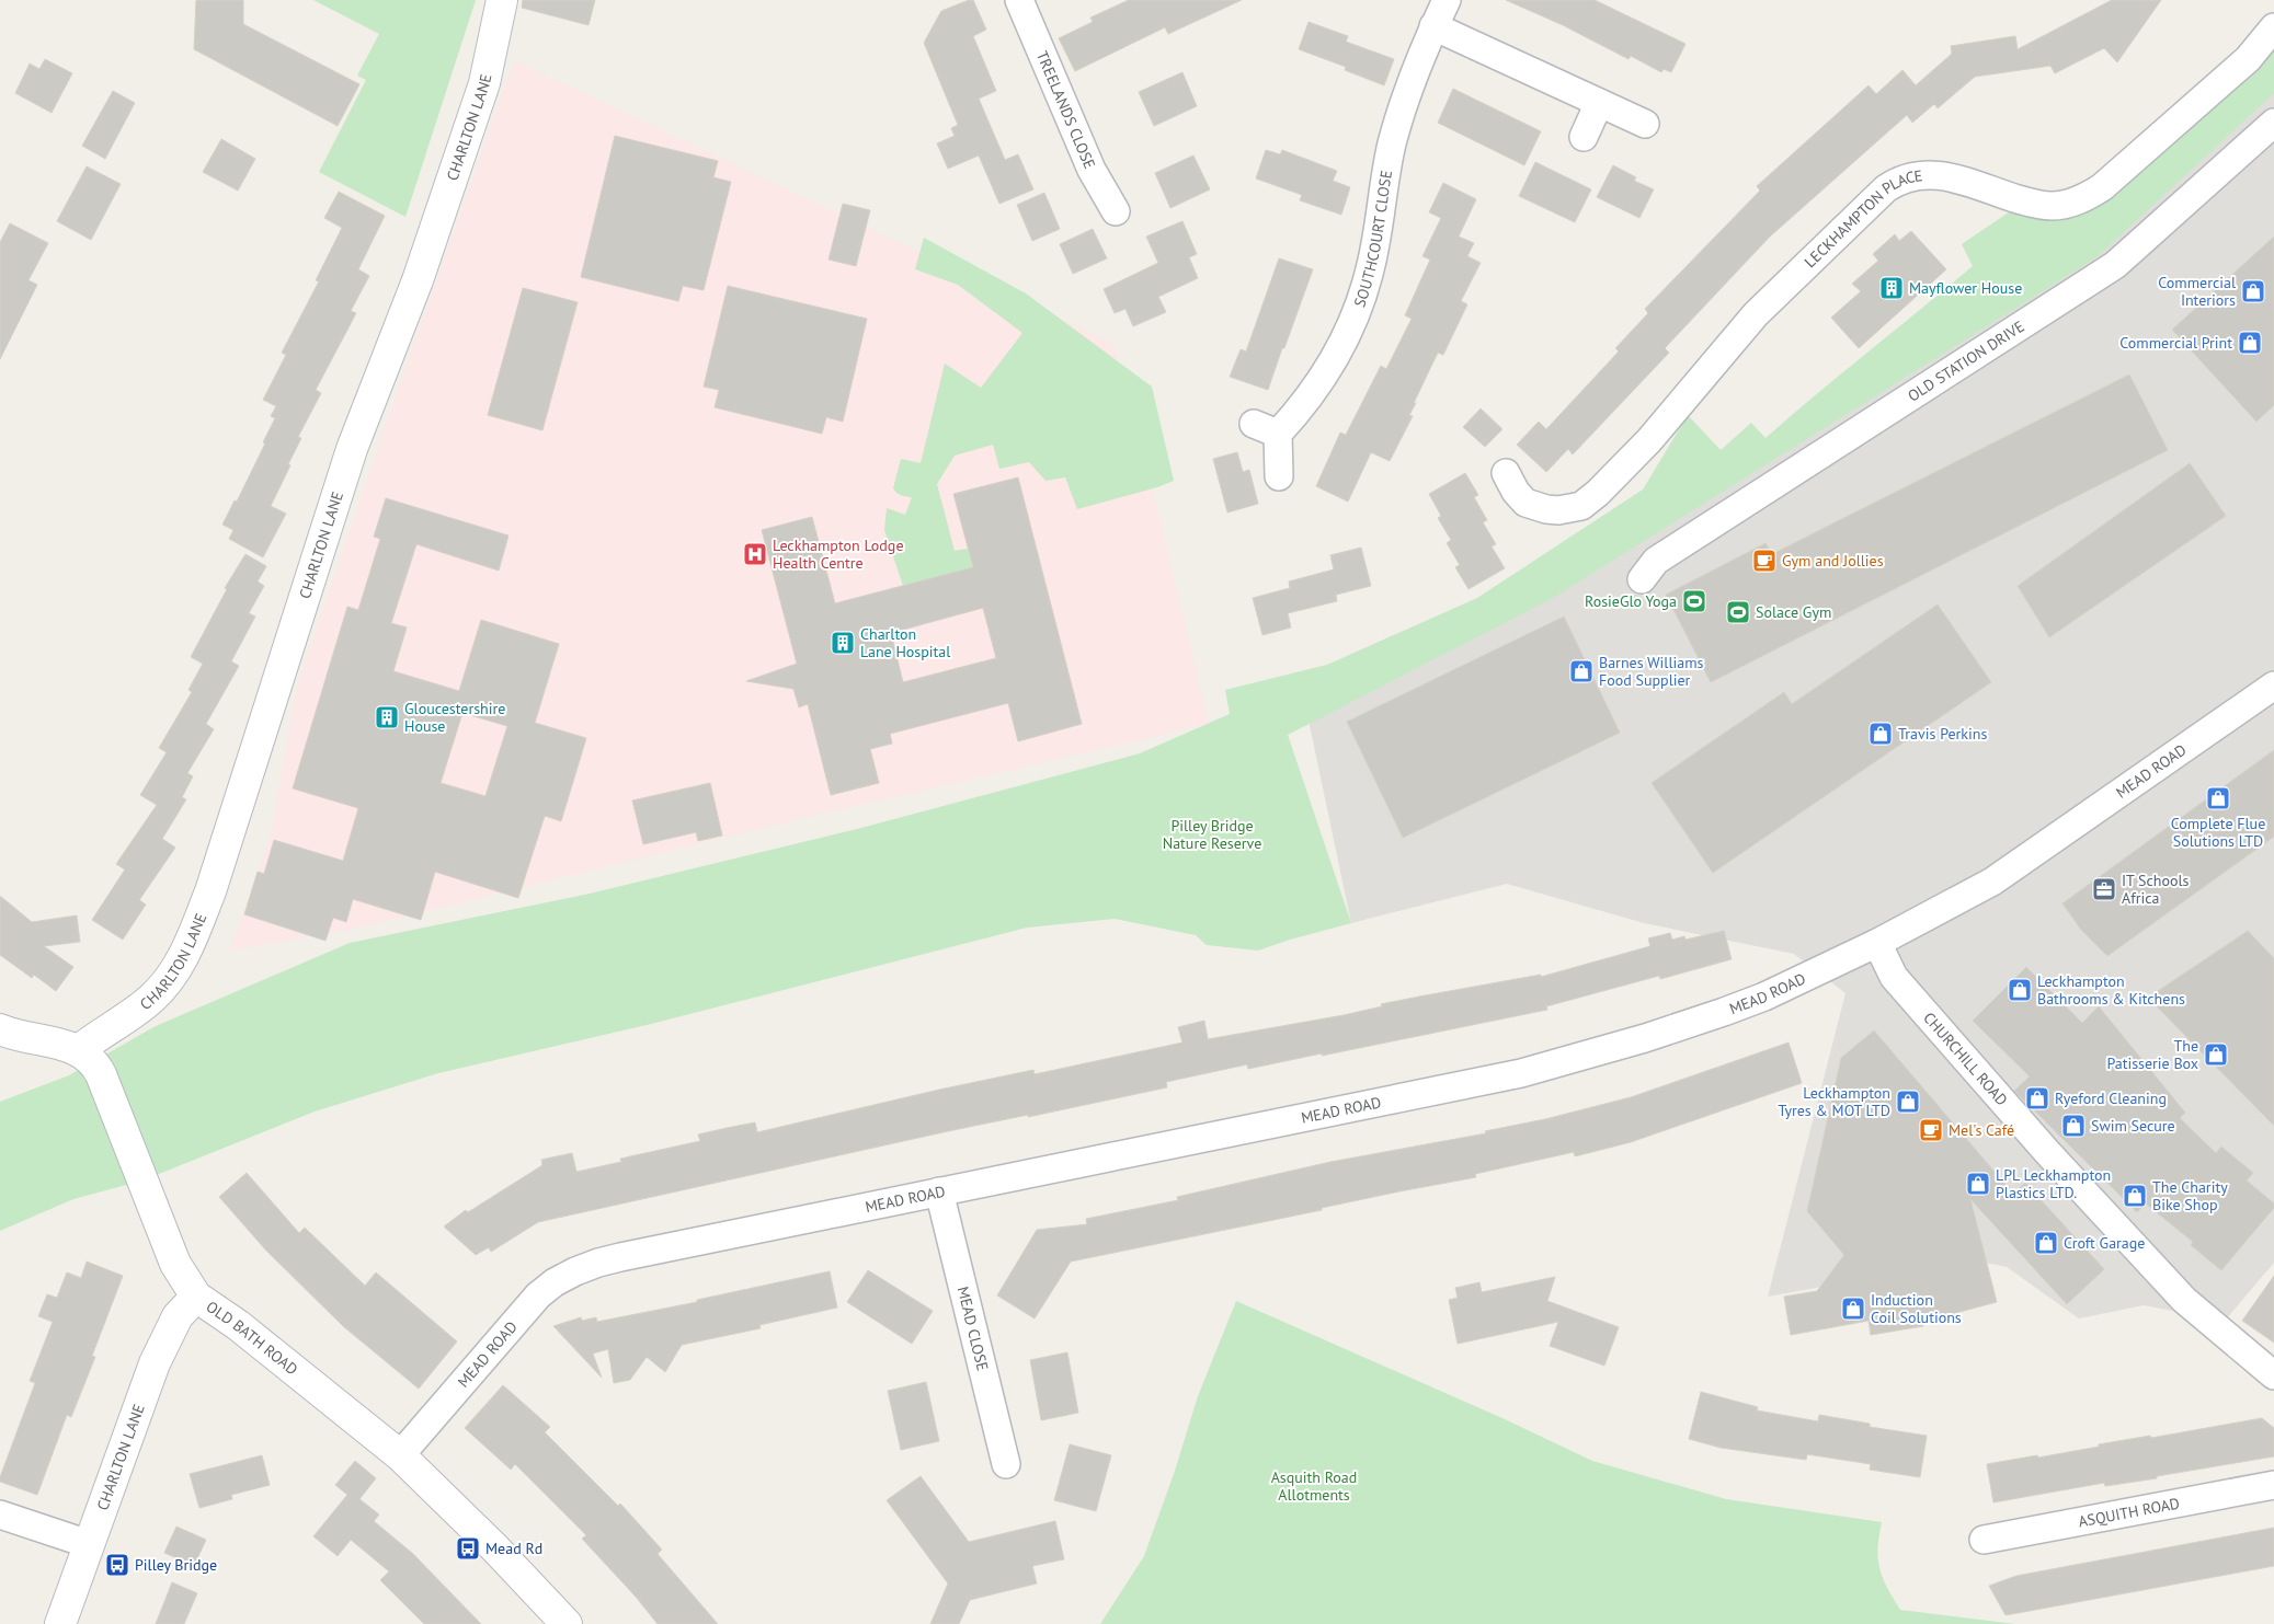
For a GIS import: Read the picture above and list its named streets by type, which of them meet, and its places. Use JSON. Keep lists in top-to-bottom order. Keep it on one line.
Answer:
{"streets":{"street":["TREELANDS CLOSE","CHARLTON LANE","LECKHAMPTON PLACE","SOUTHCOURT CLOSE","OLD STATION DRIVE","MEAD ROAD","CHURCHILL ROAD","MEAD CLOSE","OLD BATH ROAD","ASQUITH ROAD"]},"crossings":[["CHARLTON LANE","OLD BATH ROAD"],["MEAD ROAD","CHURCHILL ROAD"],["MEAD ROAD","MEAD CLOSE"],["MEAD ROAD","OLD BATH ROAD"]],"parks":["Pilley Bridge Nature Reserve","Asquith Road Allotments"],"places":{"building":["Mayflower House","Charlton Lane Hospital","Gloucestershire House"],"shop":["Commercial Interiors","Commercial Print","Barnes Williams Food Supplier","Travis Perkins","Complete Flue Solutions LTD","Leckhampton Bathrooms & Kitchens","The Patisserie Box","Ryeford Cleaning","Leckhampton Tyres & MOT LTD","Swim Secure","LPL Leckhampton Plastics LTD.","The Charity Bike Shop","Croft Garage","Induction Coil Solutions"],"hospital":["Leckhampton Lodge Health Centre"],"cafe":["Gym and Jollies","Mel's Café"],"sports":["RosieGlo Yoga","Solace Gym"],"office":["IT Schools Africa"],"bus stop":["Mead Rd","Pilley Bridge"]}}
